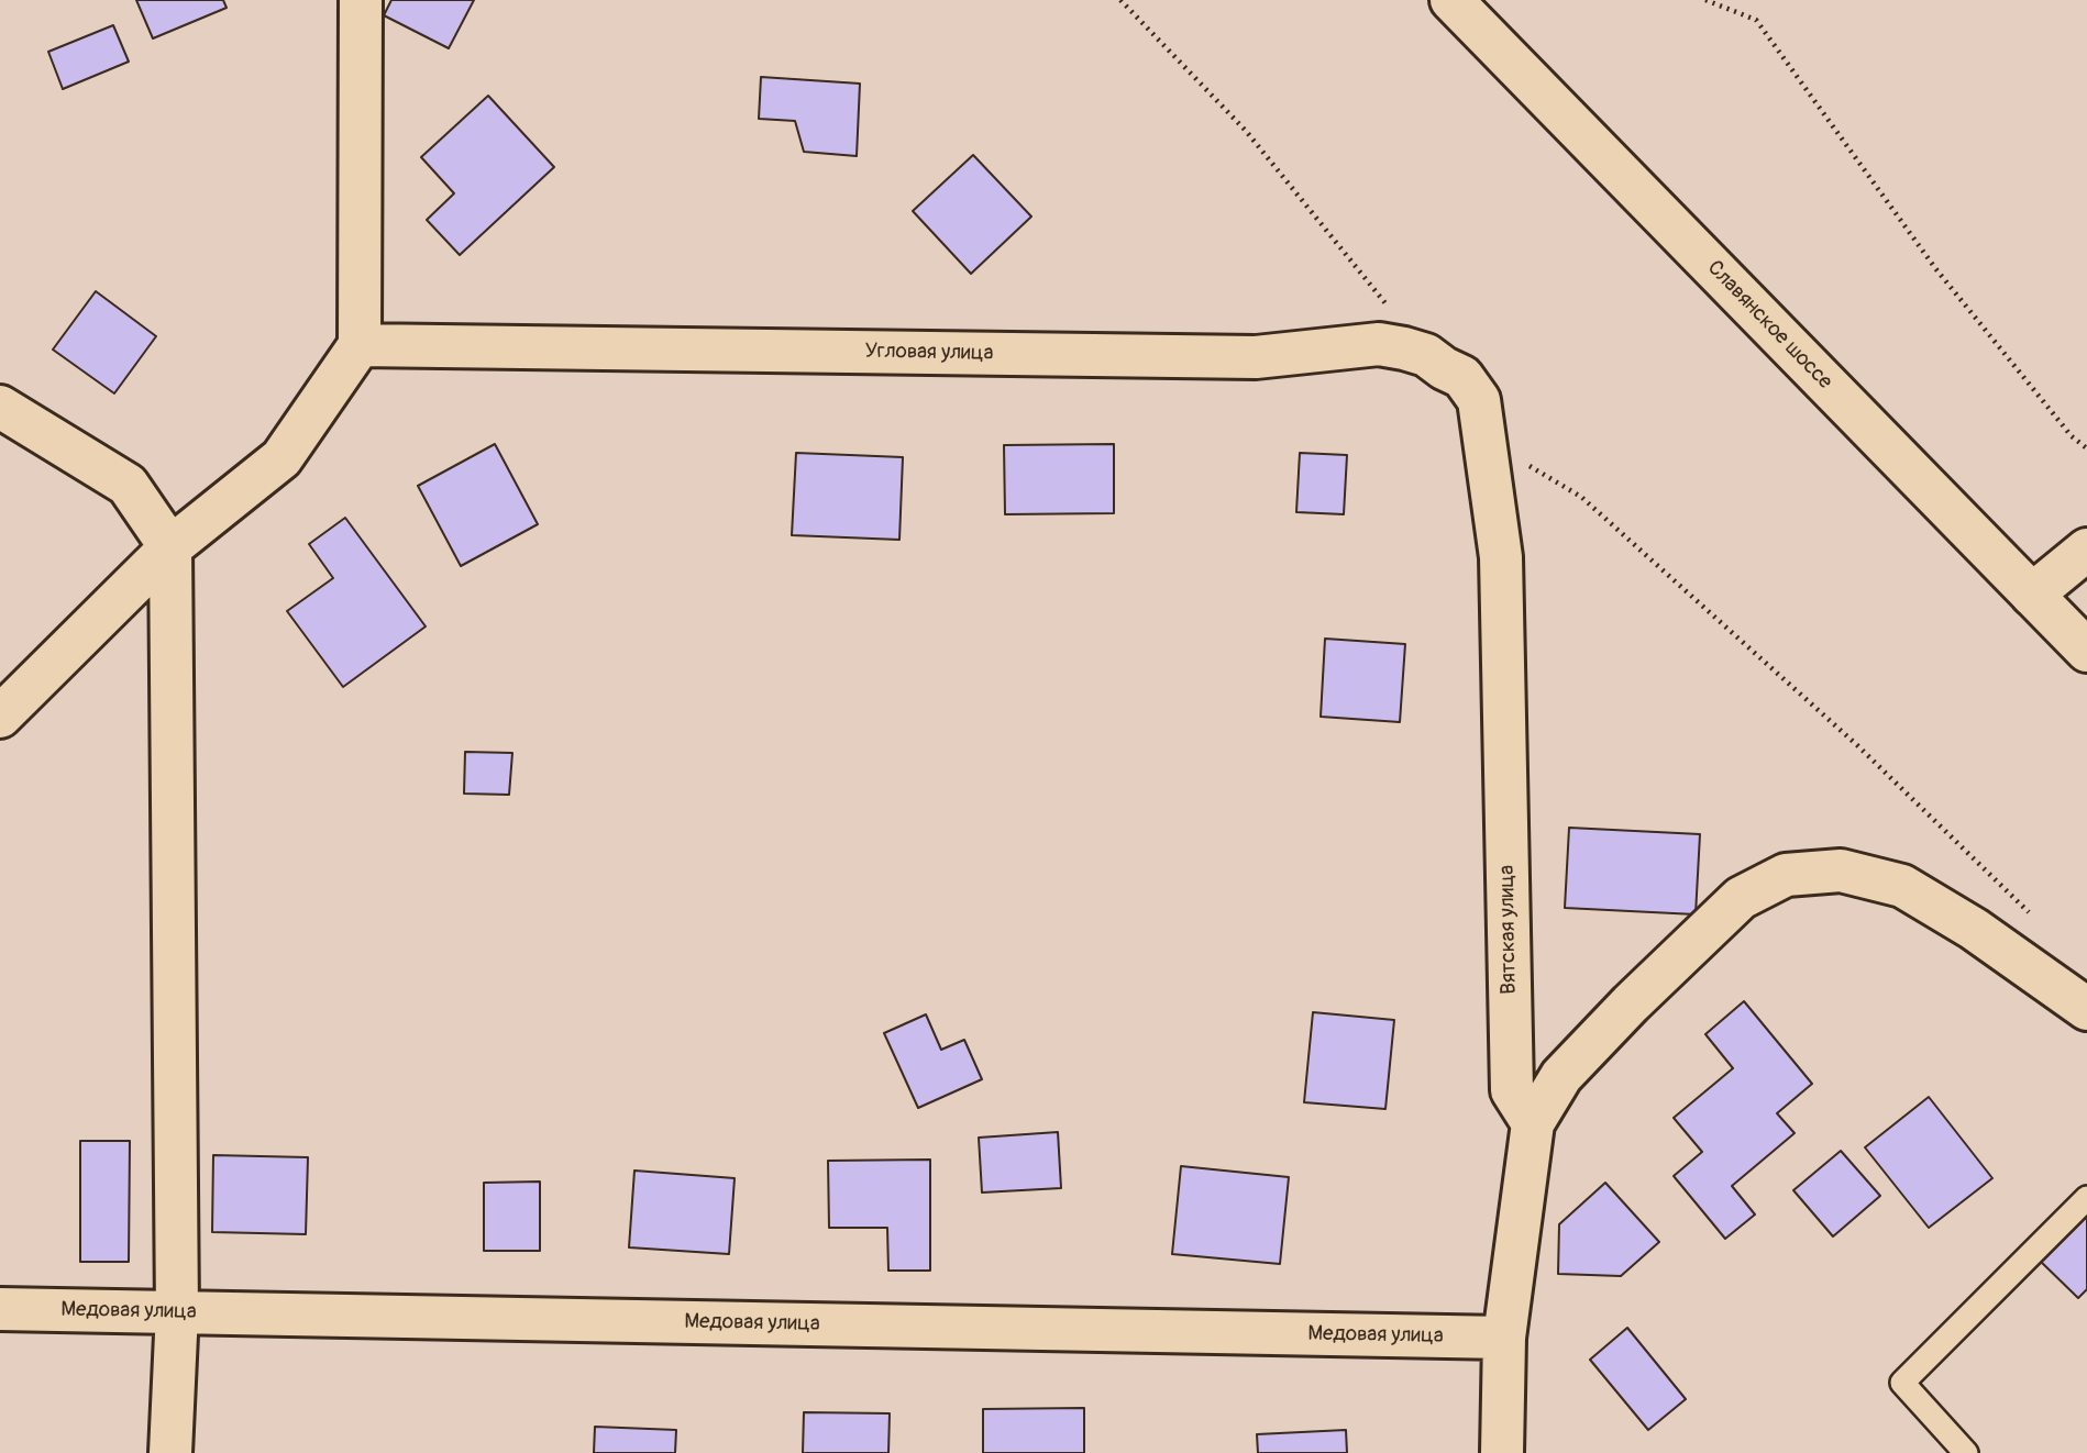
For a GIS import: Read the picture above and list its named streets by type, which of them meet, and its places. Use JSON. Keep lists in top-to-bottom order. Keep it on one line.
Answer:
{"streets":{"street":["Славянское шоссе","Угловая улица","Вятская улица","Медовая улица"]},"crossings":[["Угловая улица","Вятская улица"]]}
